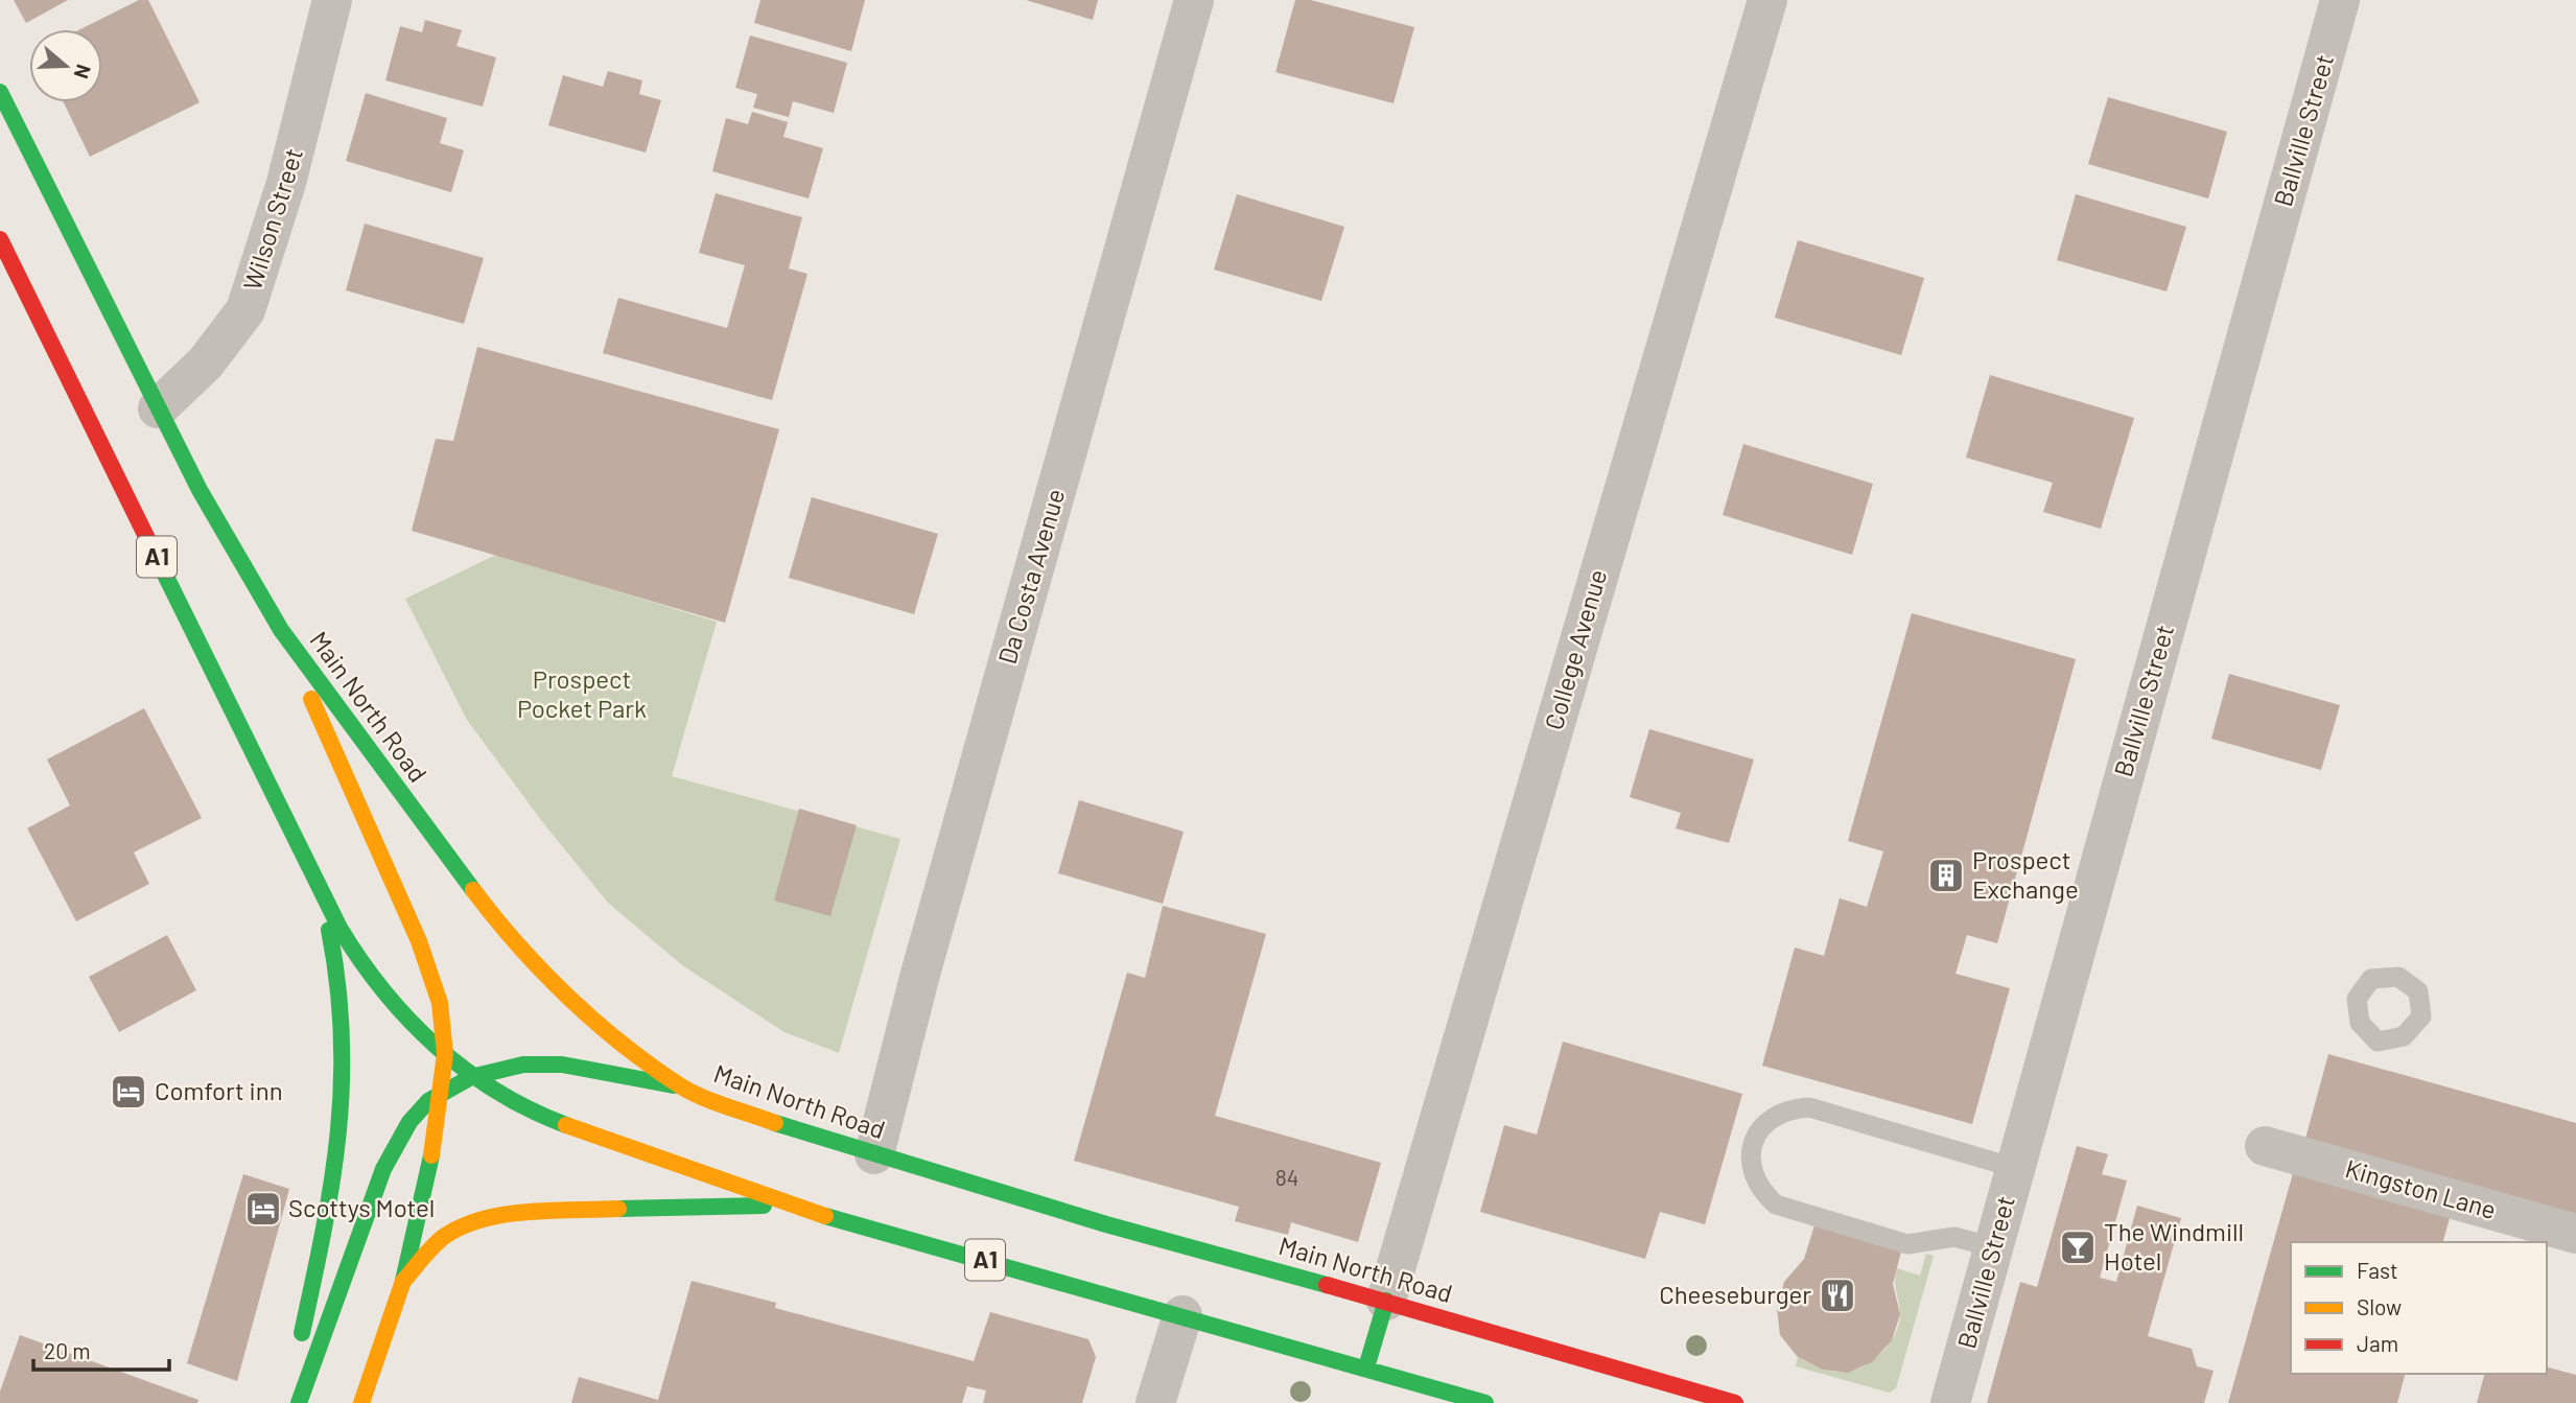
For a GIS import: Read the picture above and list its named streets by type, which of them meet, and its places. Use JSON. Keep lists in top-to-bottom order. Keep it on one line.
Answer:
{"streets":{"main road":["A1","Main North Road"],"street":["Ballville Street","Wilson Street","Da Costa Avenue","College Avenue","Kingston Lane"]},"crossings":[["Wilson Street","Main North Road"],["Da Costa Avenue","Main North Road"],["College Avenue","Main North Road"]],"parks":["Prospect Pocket Park"],"places":{"building":["Prospect Exchange"],"hotel":["Comfort inn","Scottys Motel"],"bar":["The Windmill Hotel"],"restaurant":["Cheeseburger"]},"house_numbers":["84"],"legend":["Fast","Slow","Jam"],"scale_bar":"20 m","north":"right"}
